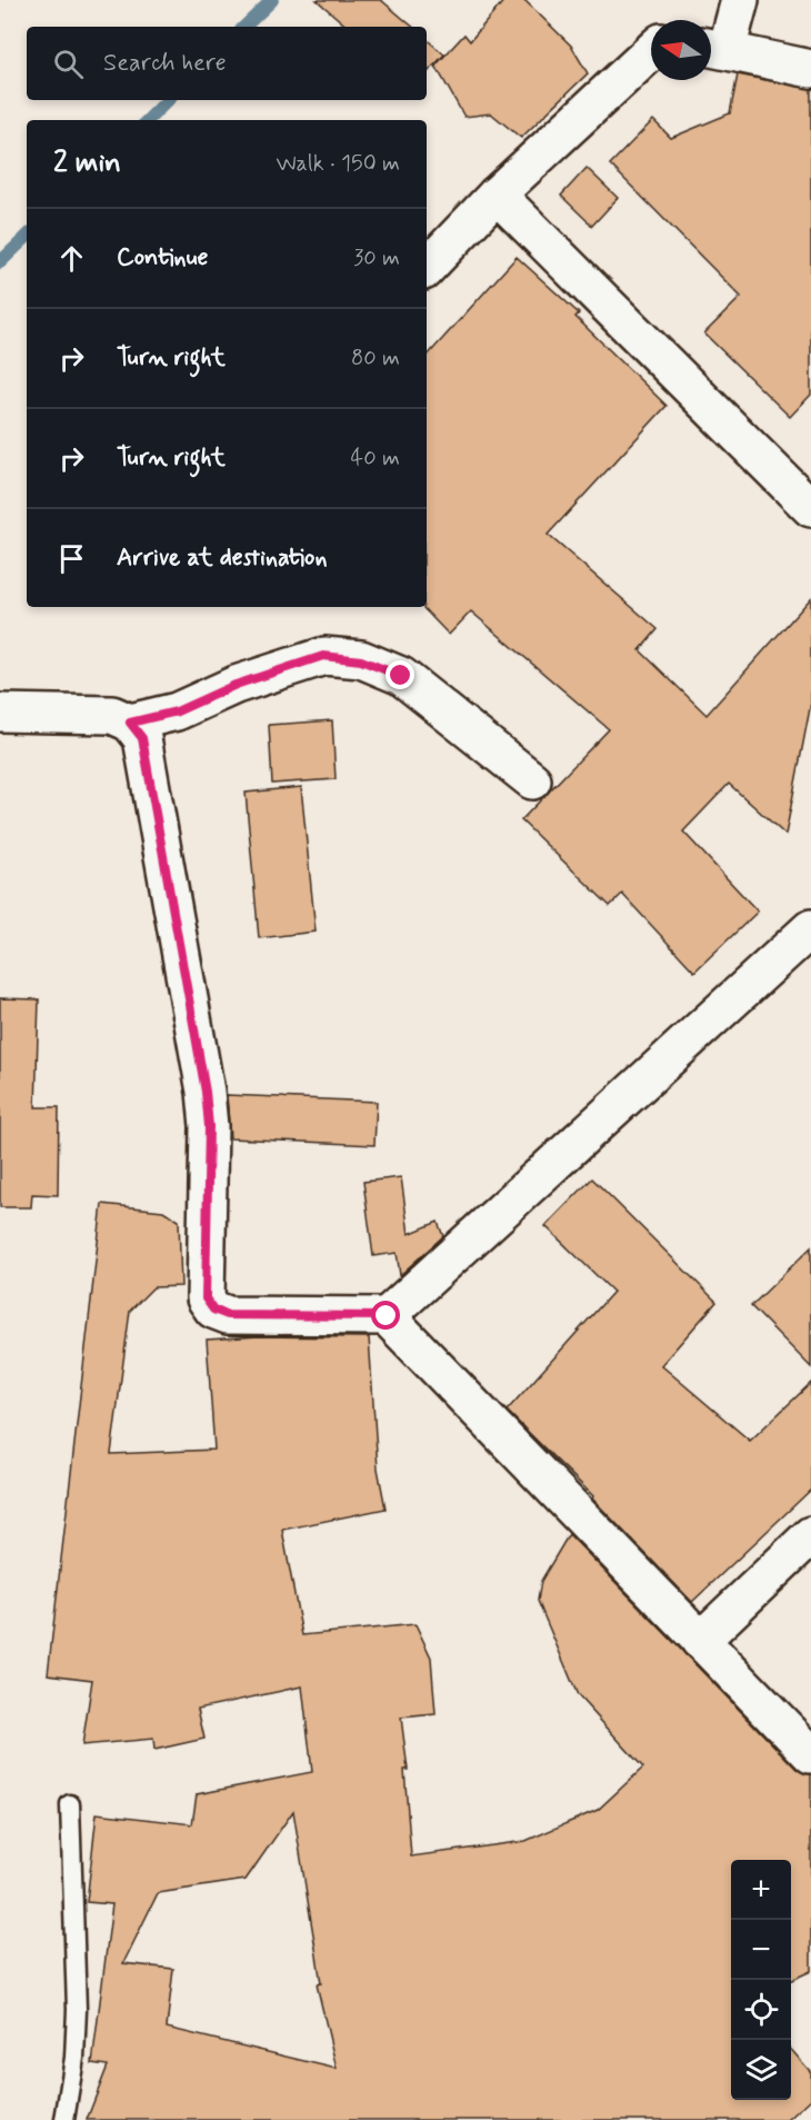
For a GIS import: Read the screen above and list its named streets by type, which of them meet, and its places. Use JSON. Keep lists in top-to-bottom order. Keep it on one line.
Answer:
{"north":"left","page":{"search":"Search here","heading":["2 min","Walk · 150 m"],"list":[["Continue","30 m"],["Turn right","80 m"],["Turn right","40 m"],"Arrive at destination"],"map_buttons":["+","−"]}}
